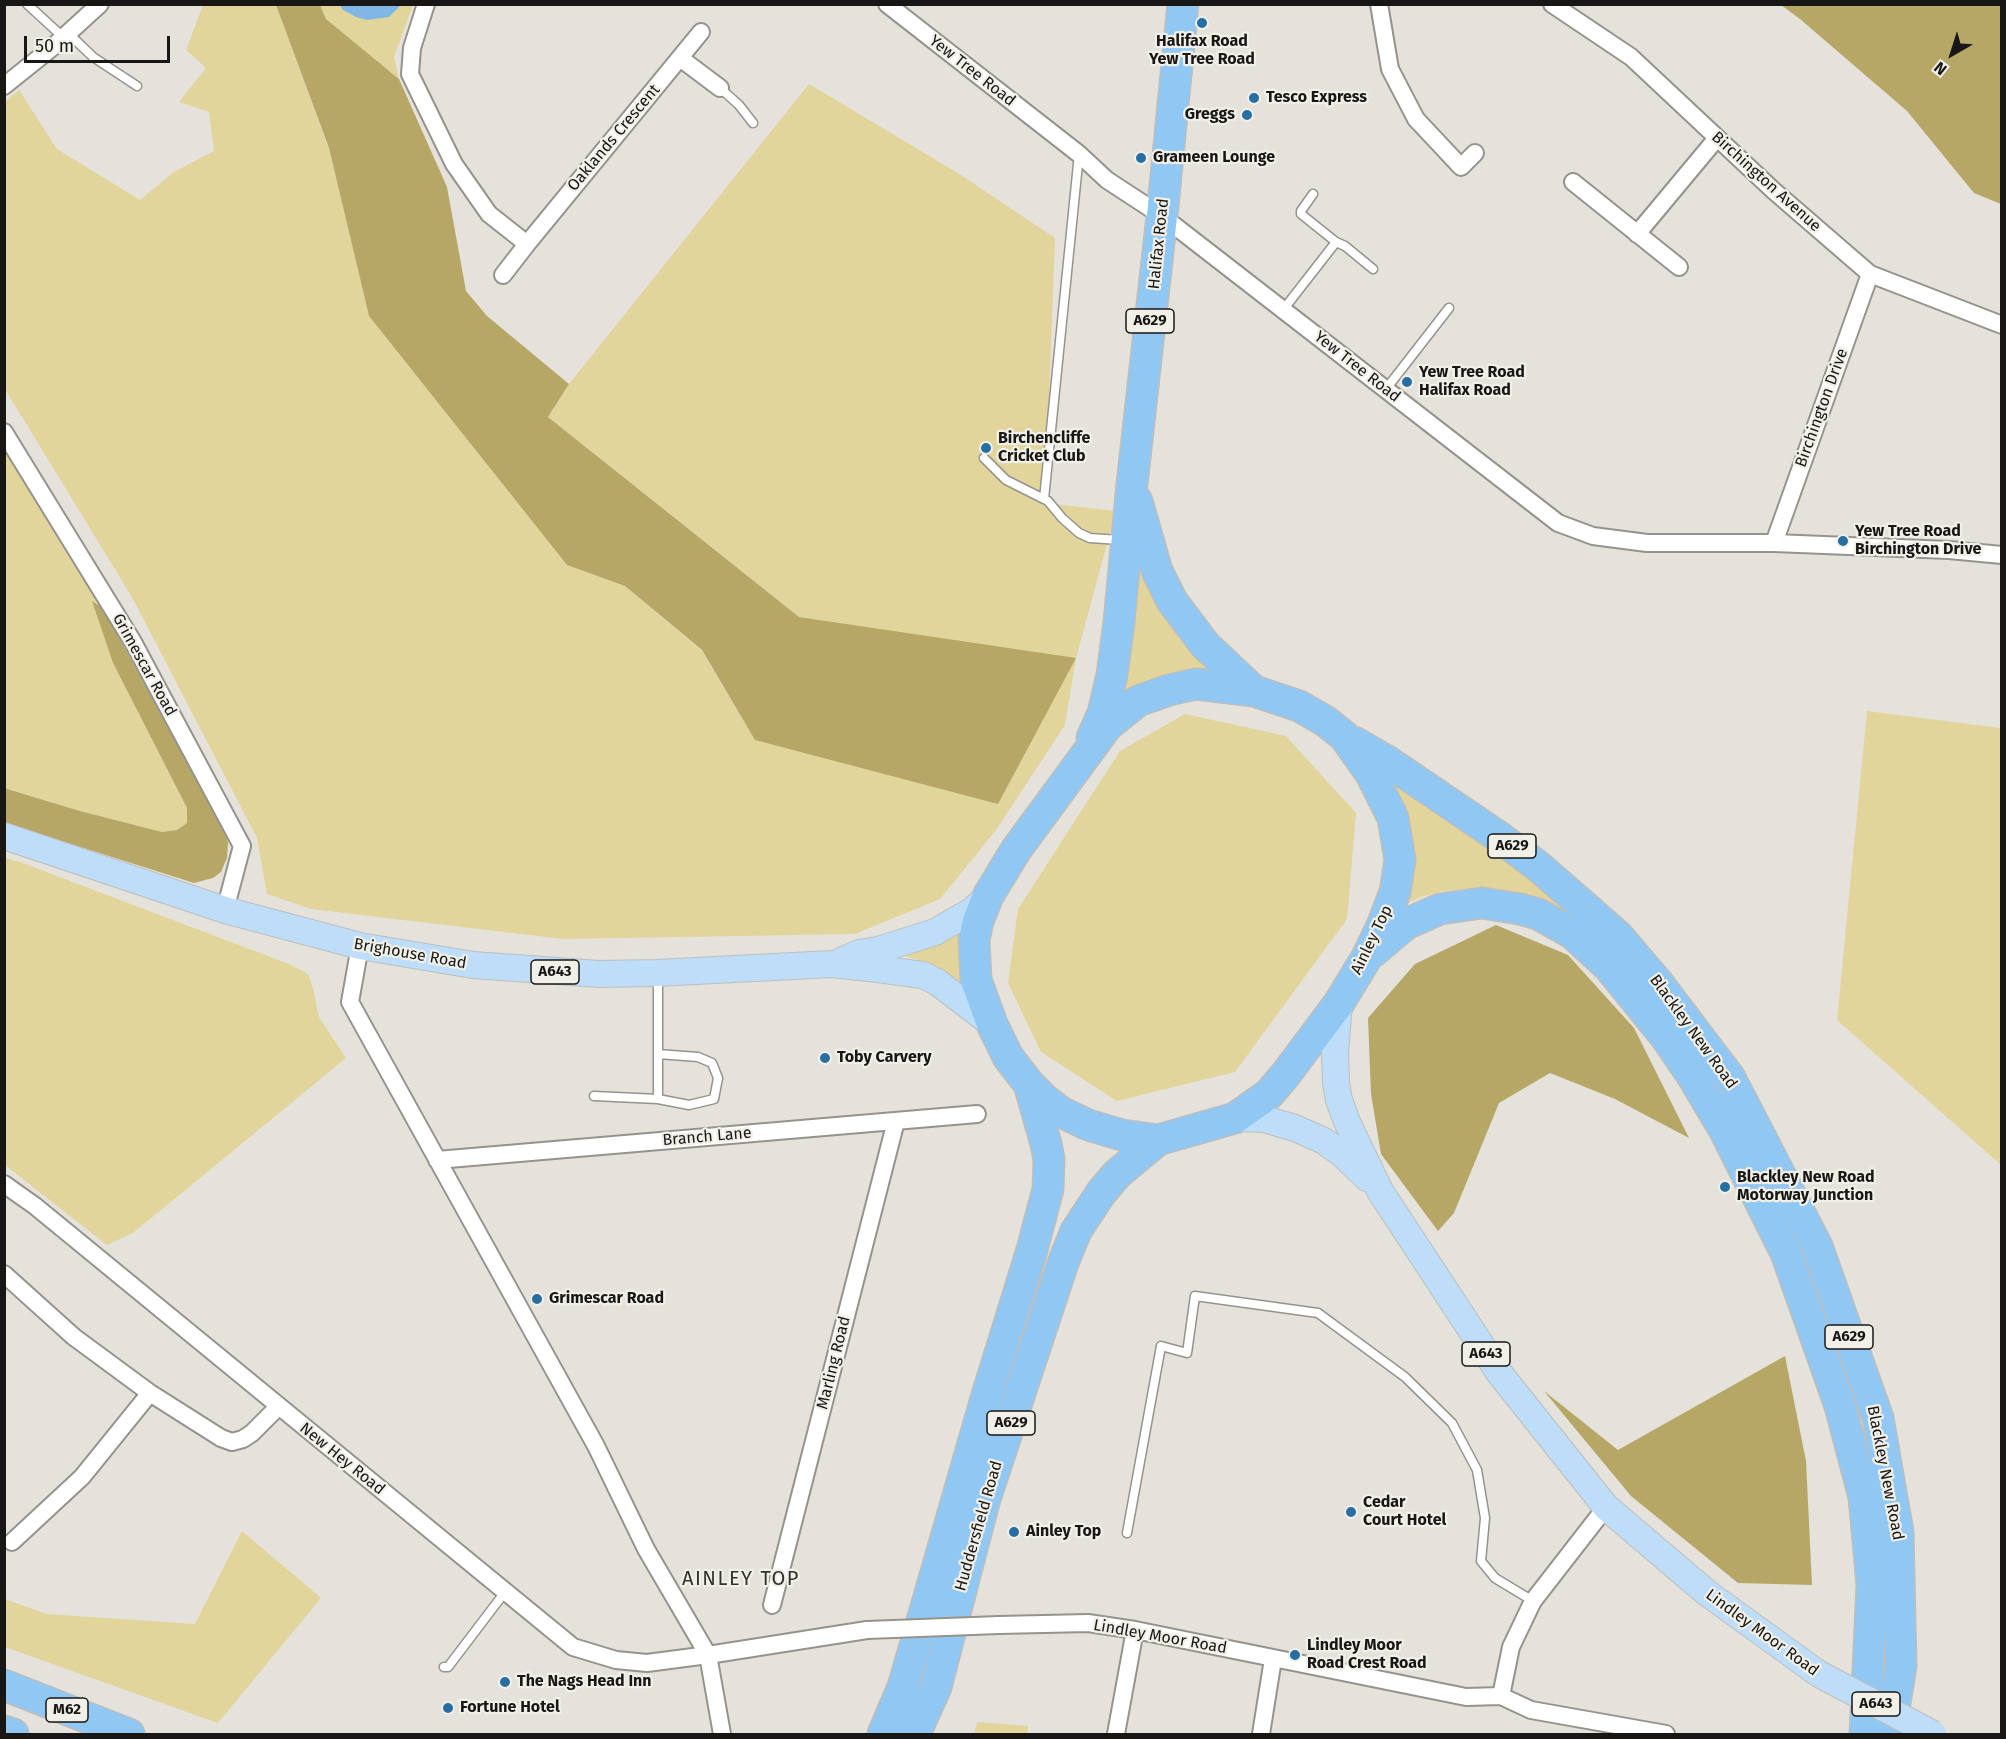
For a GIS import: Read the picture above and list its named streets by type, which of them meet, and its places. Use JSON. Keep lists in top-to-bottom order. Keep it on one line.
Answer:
{"streets":{"highway":["Halifax Road","A629","Ainley Top","Blackley New Road","Huddersfield Road","M62"],"main road":["Brighouse Road","A643","Lindley Moor Road"],"street":["Yew Tree Road","Oaklands Crescent","Birchington Avenue","Birchington Drive","Grimescar Road","Branch Lane","Marling Road","New Hey Road"]},"crossings":[["Yew Tree Road","Halifax Road"],["Yew Tree Road","Birchington Drive"],["Birchington Avenue","Birchington Drive"],["Halifax Road","Ainley Top"],["Grimescar Road","Brighouse Road"],["Ainley Top","A643"],["Ainley Top","Blackley New Road"],["Ainley Top","Huddersfield Road"],["Ainley Top","Lindley Moor Road"],["Brighouse Road","A643"],["Branch Lane","Marling Road"],["New Hey Road","Lindley Moor Road"]],"districts":["AINLEY TOP"],"places":["Halifax Road Yew Tree Road","Tesco Express","Greggs","Grameen Lounge","Yew Tree Road Halifax Road","Birchencliffe Cricket Club","Yew Tree Road Birchington Drive","Toby Carvery","Blackley New Road Motorway Junction","Grimescar Road","Cedar Court Hotel","Ainley Top","Lindley Moor Road Crest Road","The Nags Head Inn","Fortune Hotel"],"scale_bar":"50 m","north":"bottom left"}
